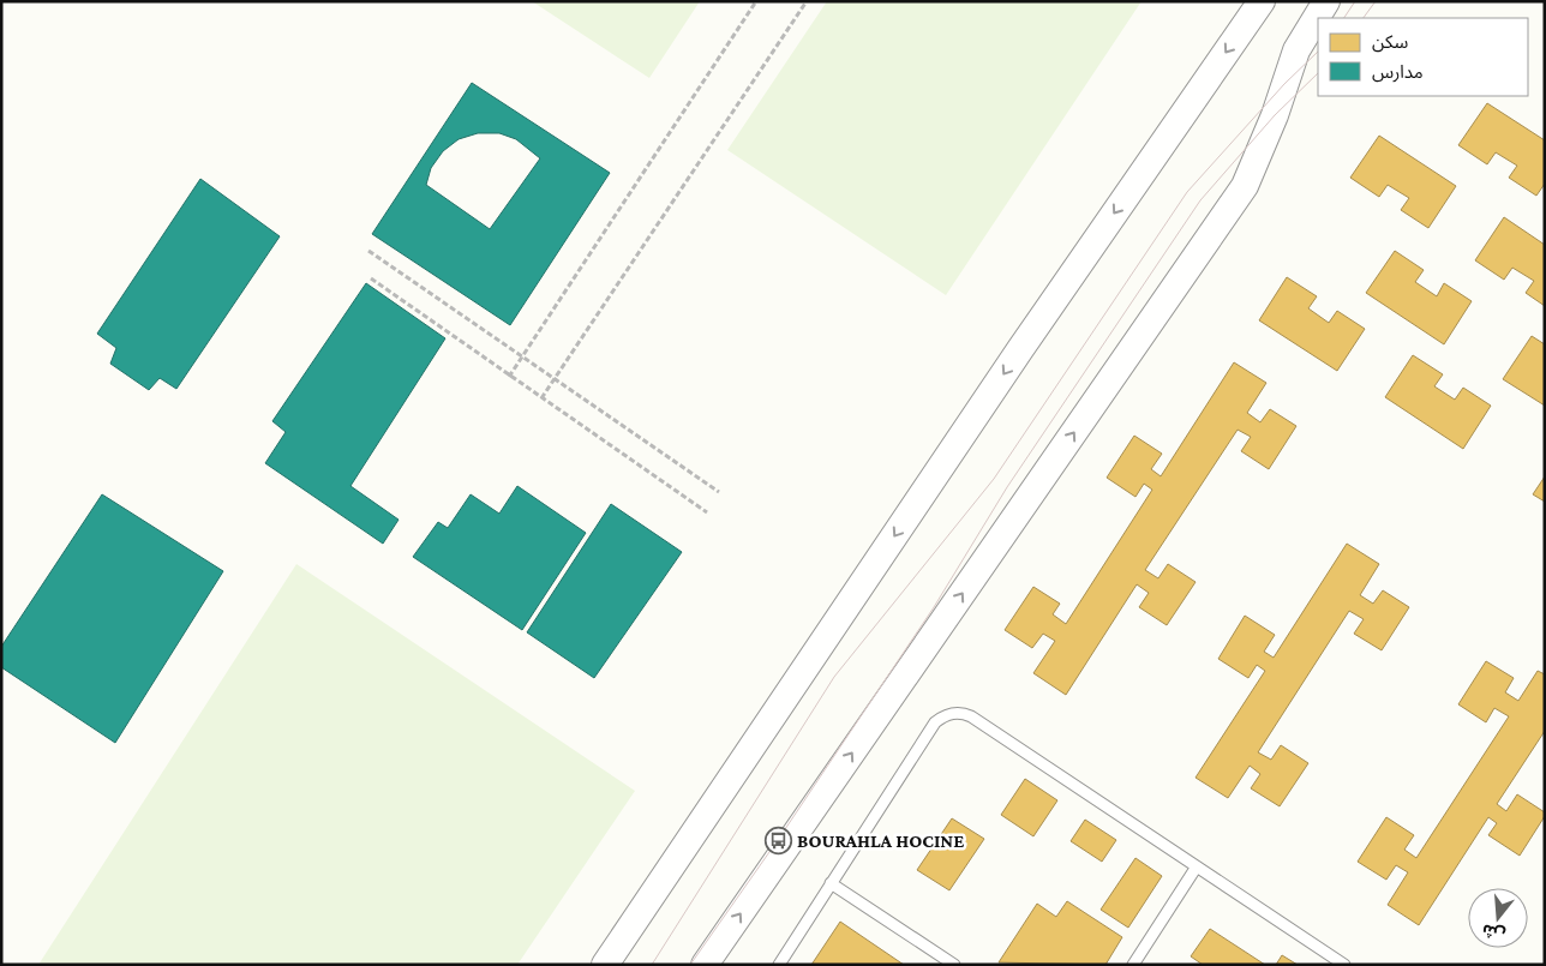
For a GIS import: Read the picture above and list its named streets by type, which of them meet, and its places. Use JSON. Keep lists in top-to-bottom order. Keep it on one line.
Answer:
{"places":{"bus stop":["BOURAHLA HOCINE"]},"legend":["سكن","مدارس"],"north":"bottom"}
